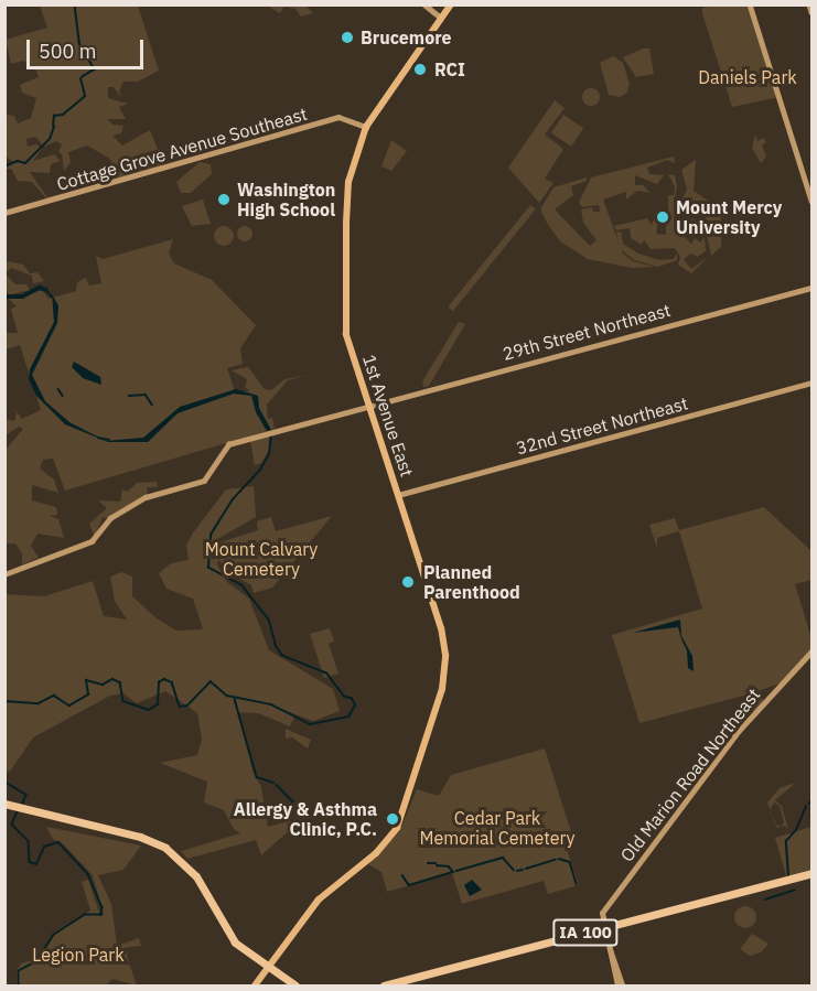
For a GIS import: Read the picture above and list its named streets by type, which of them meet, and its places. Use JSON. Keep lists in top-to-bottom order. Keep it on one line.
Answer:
{"streets":{"highway":["IA 100"],"main road":["Cottage Grove Avenue Southeast","29th Street Northeast","1st Avenue East","32nd Street Northeast","Old Marion Road Northeast"]},"crossings":[["Cottage Grove Avenue Southeast","1st Avenue East"],["29th Street Northeast","1st Avenue East"],["1st Avenue East","32nd Street Northeast"],["Old Marion Road Northeast","IA 100"]],"parks":["Daniels Park","Mount Calvary Cemetery","Cedar Park Memorial Cemetery","Legion Park"],"places":["Brucemore","RCI","Washington High School","Mount Mercy University","Planned Parenthood","Allergy & Asthma Clinic, P.C."],"scale_bar":"500 m"}
